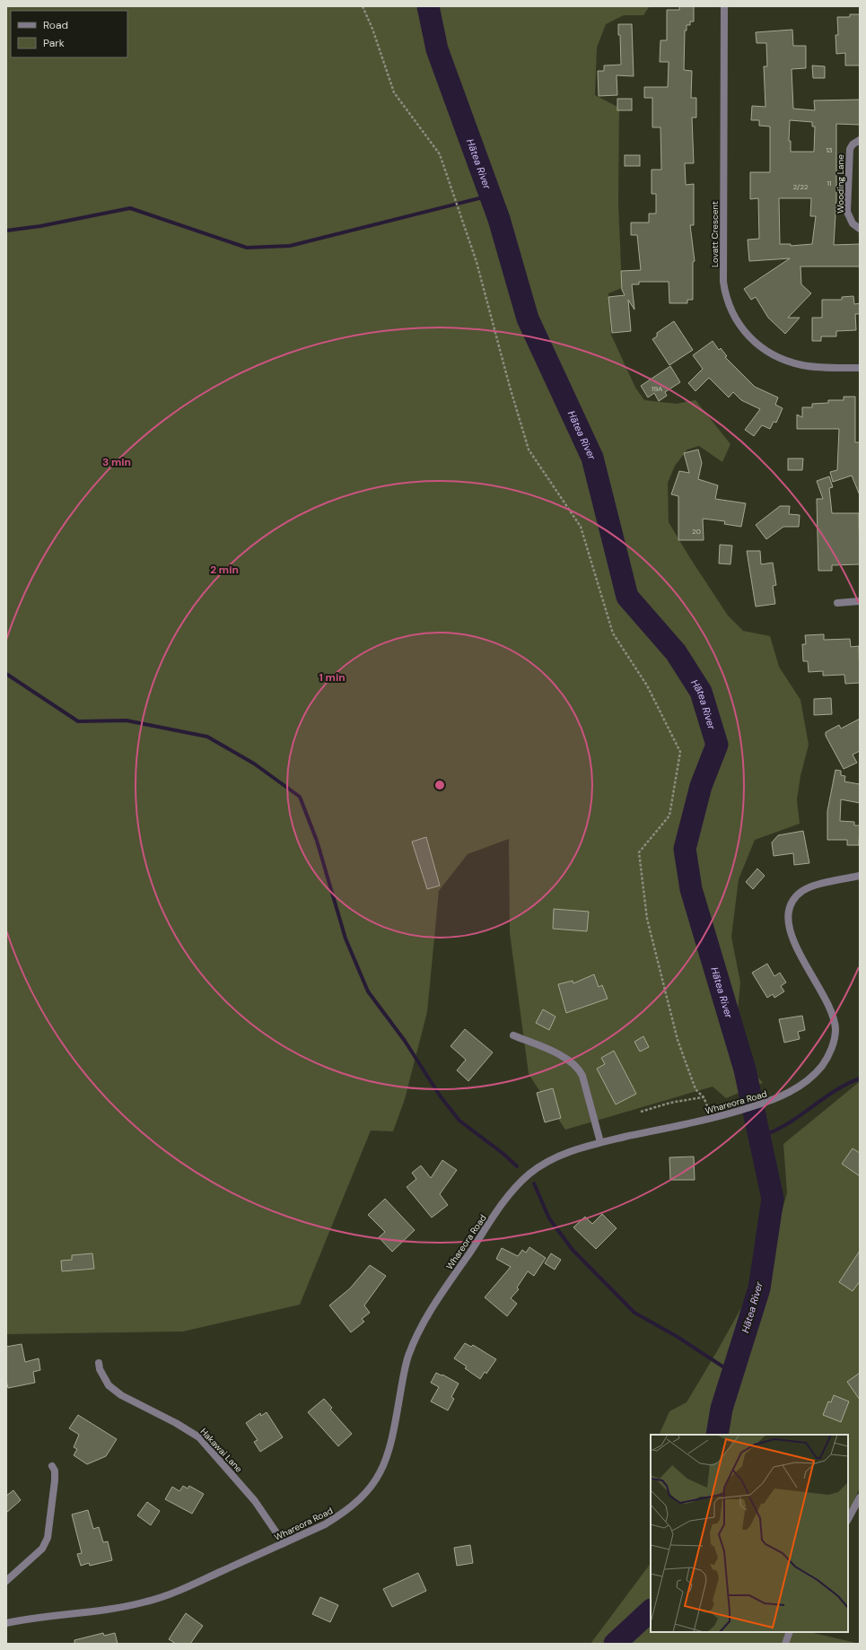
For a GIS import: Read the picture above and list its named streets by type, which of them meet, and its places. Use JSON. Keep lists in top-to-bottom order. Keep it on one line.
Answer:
{"streets":{"street":["Wooding Lane","Lovatt Crescent","Whareora Road","Hakawai Lane"]},"crossings":[["Whareora Road","Hakawai Lane"]],"water":["Hātea River"],"house_numbers":["13","11","2/22","19A","20"],"legend":["Road","Park"],"rings":["3 min","2 min","1 min"]}
